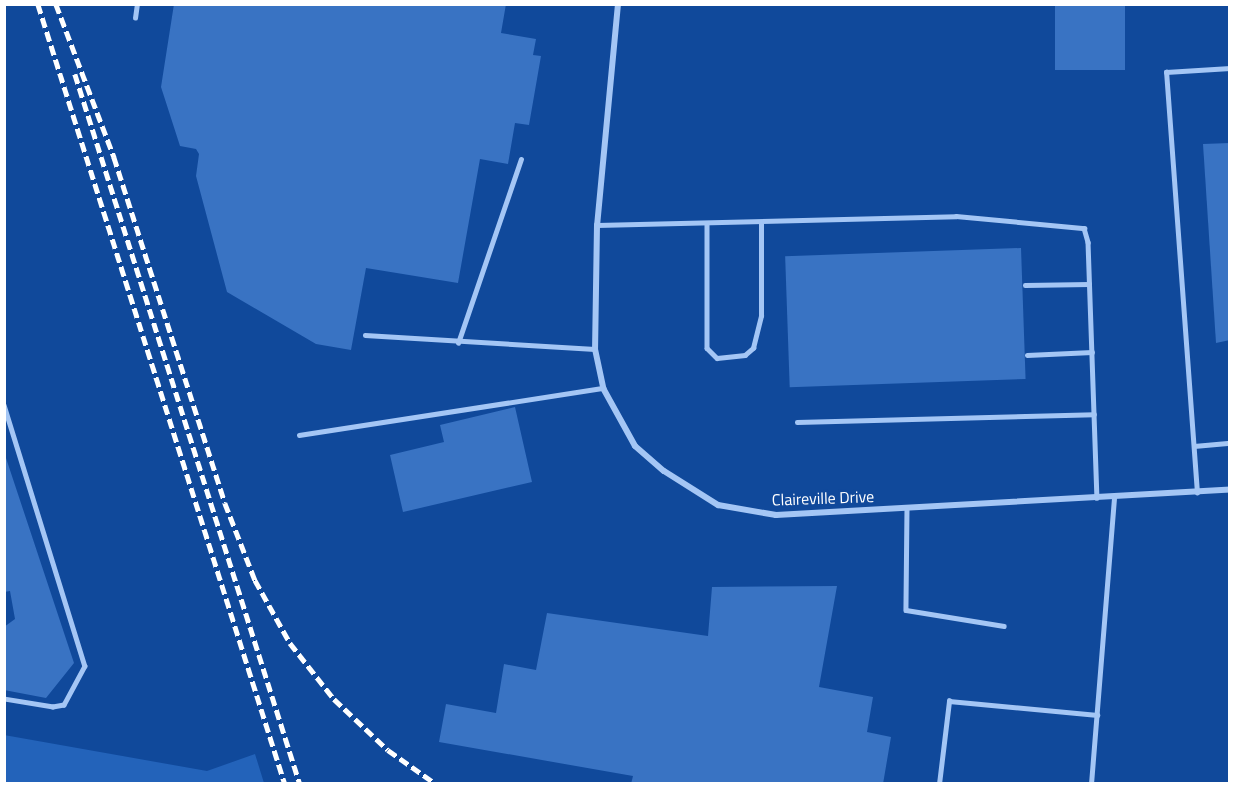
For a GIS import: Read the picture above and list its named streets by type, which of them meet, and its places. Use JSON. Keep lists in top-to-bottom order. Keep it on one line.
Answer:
{"streets":{"street":["Claireville Drive"]}}
